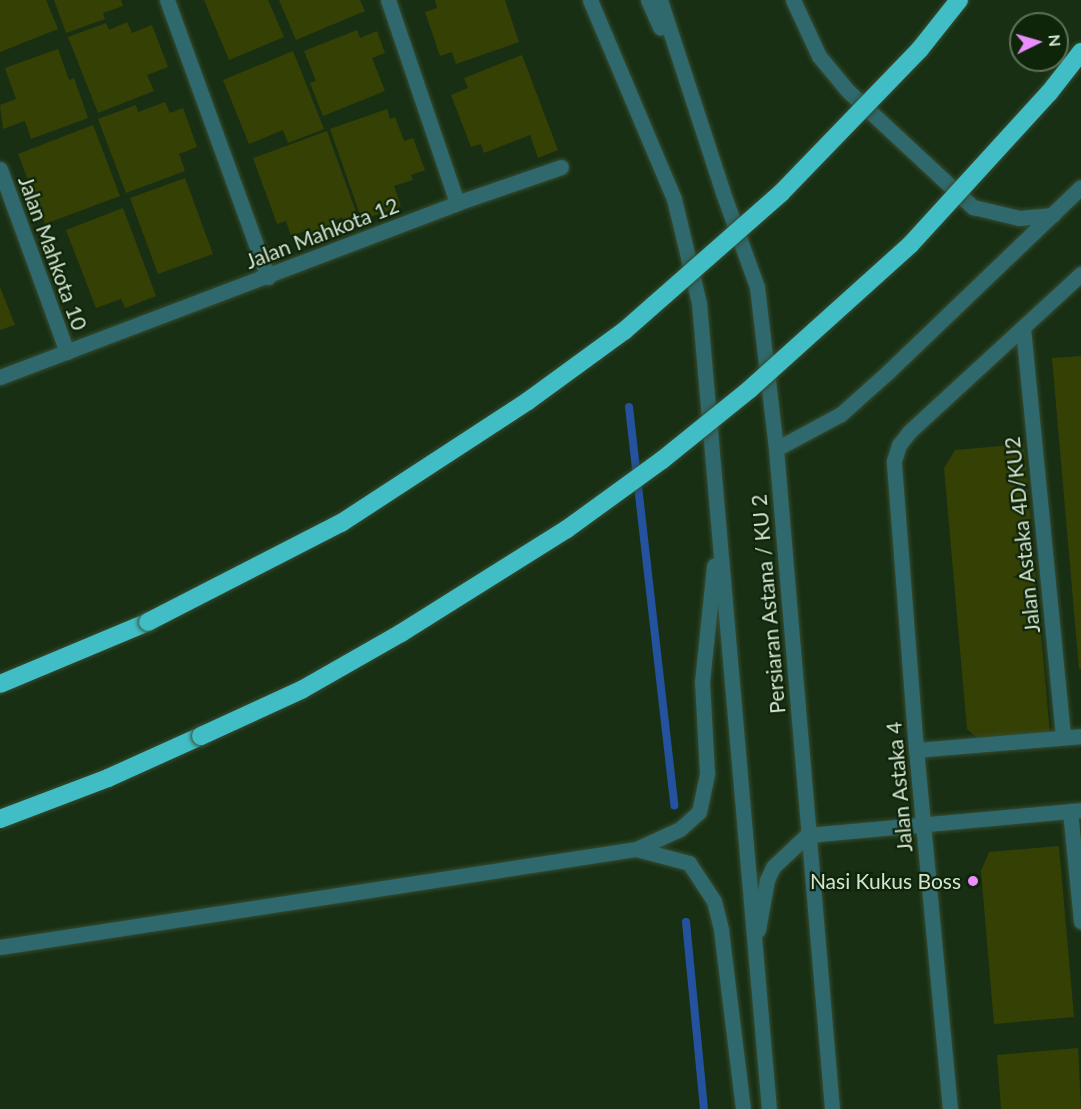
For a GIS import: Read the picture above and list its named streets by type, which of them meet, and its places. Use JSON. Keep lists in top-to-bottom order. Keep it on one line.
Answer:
{"streets":{"street":["Jalan Mahkota 12","Jalan Mahkota 10","Jalan Astaka 4D/KU2","Persiaran Astana / KU 2","Jalan Astaka 4"]},"crossings":[["Jalan Mahkota 12","Jalan Mahkota 10"],["Jalan Astaka 4D/KU2","Jalan Astaka 4"]],"places":["Nasi Kukus Boss"],"north":"right"}
